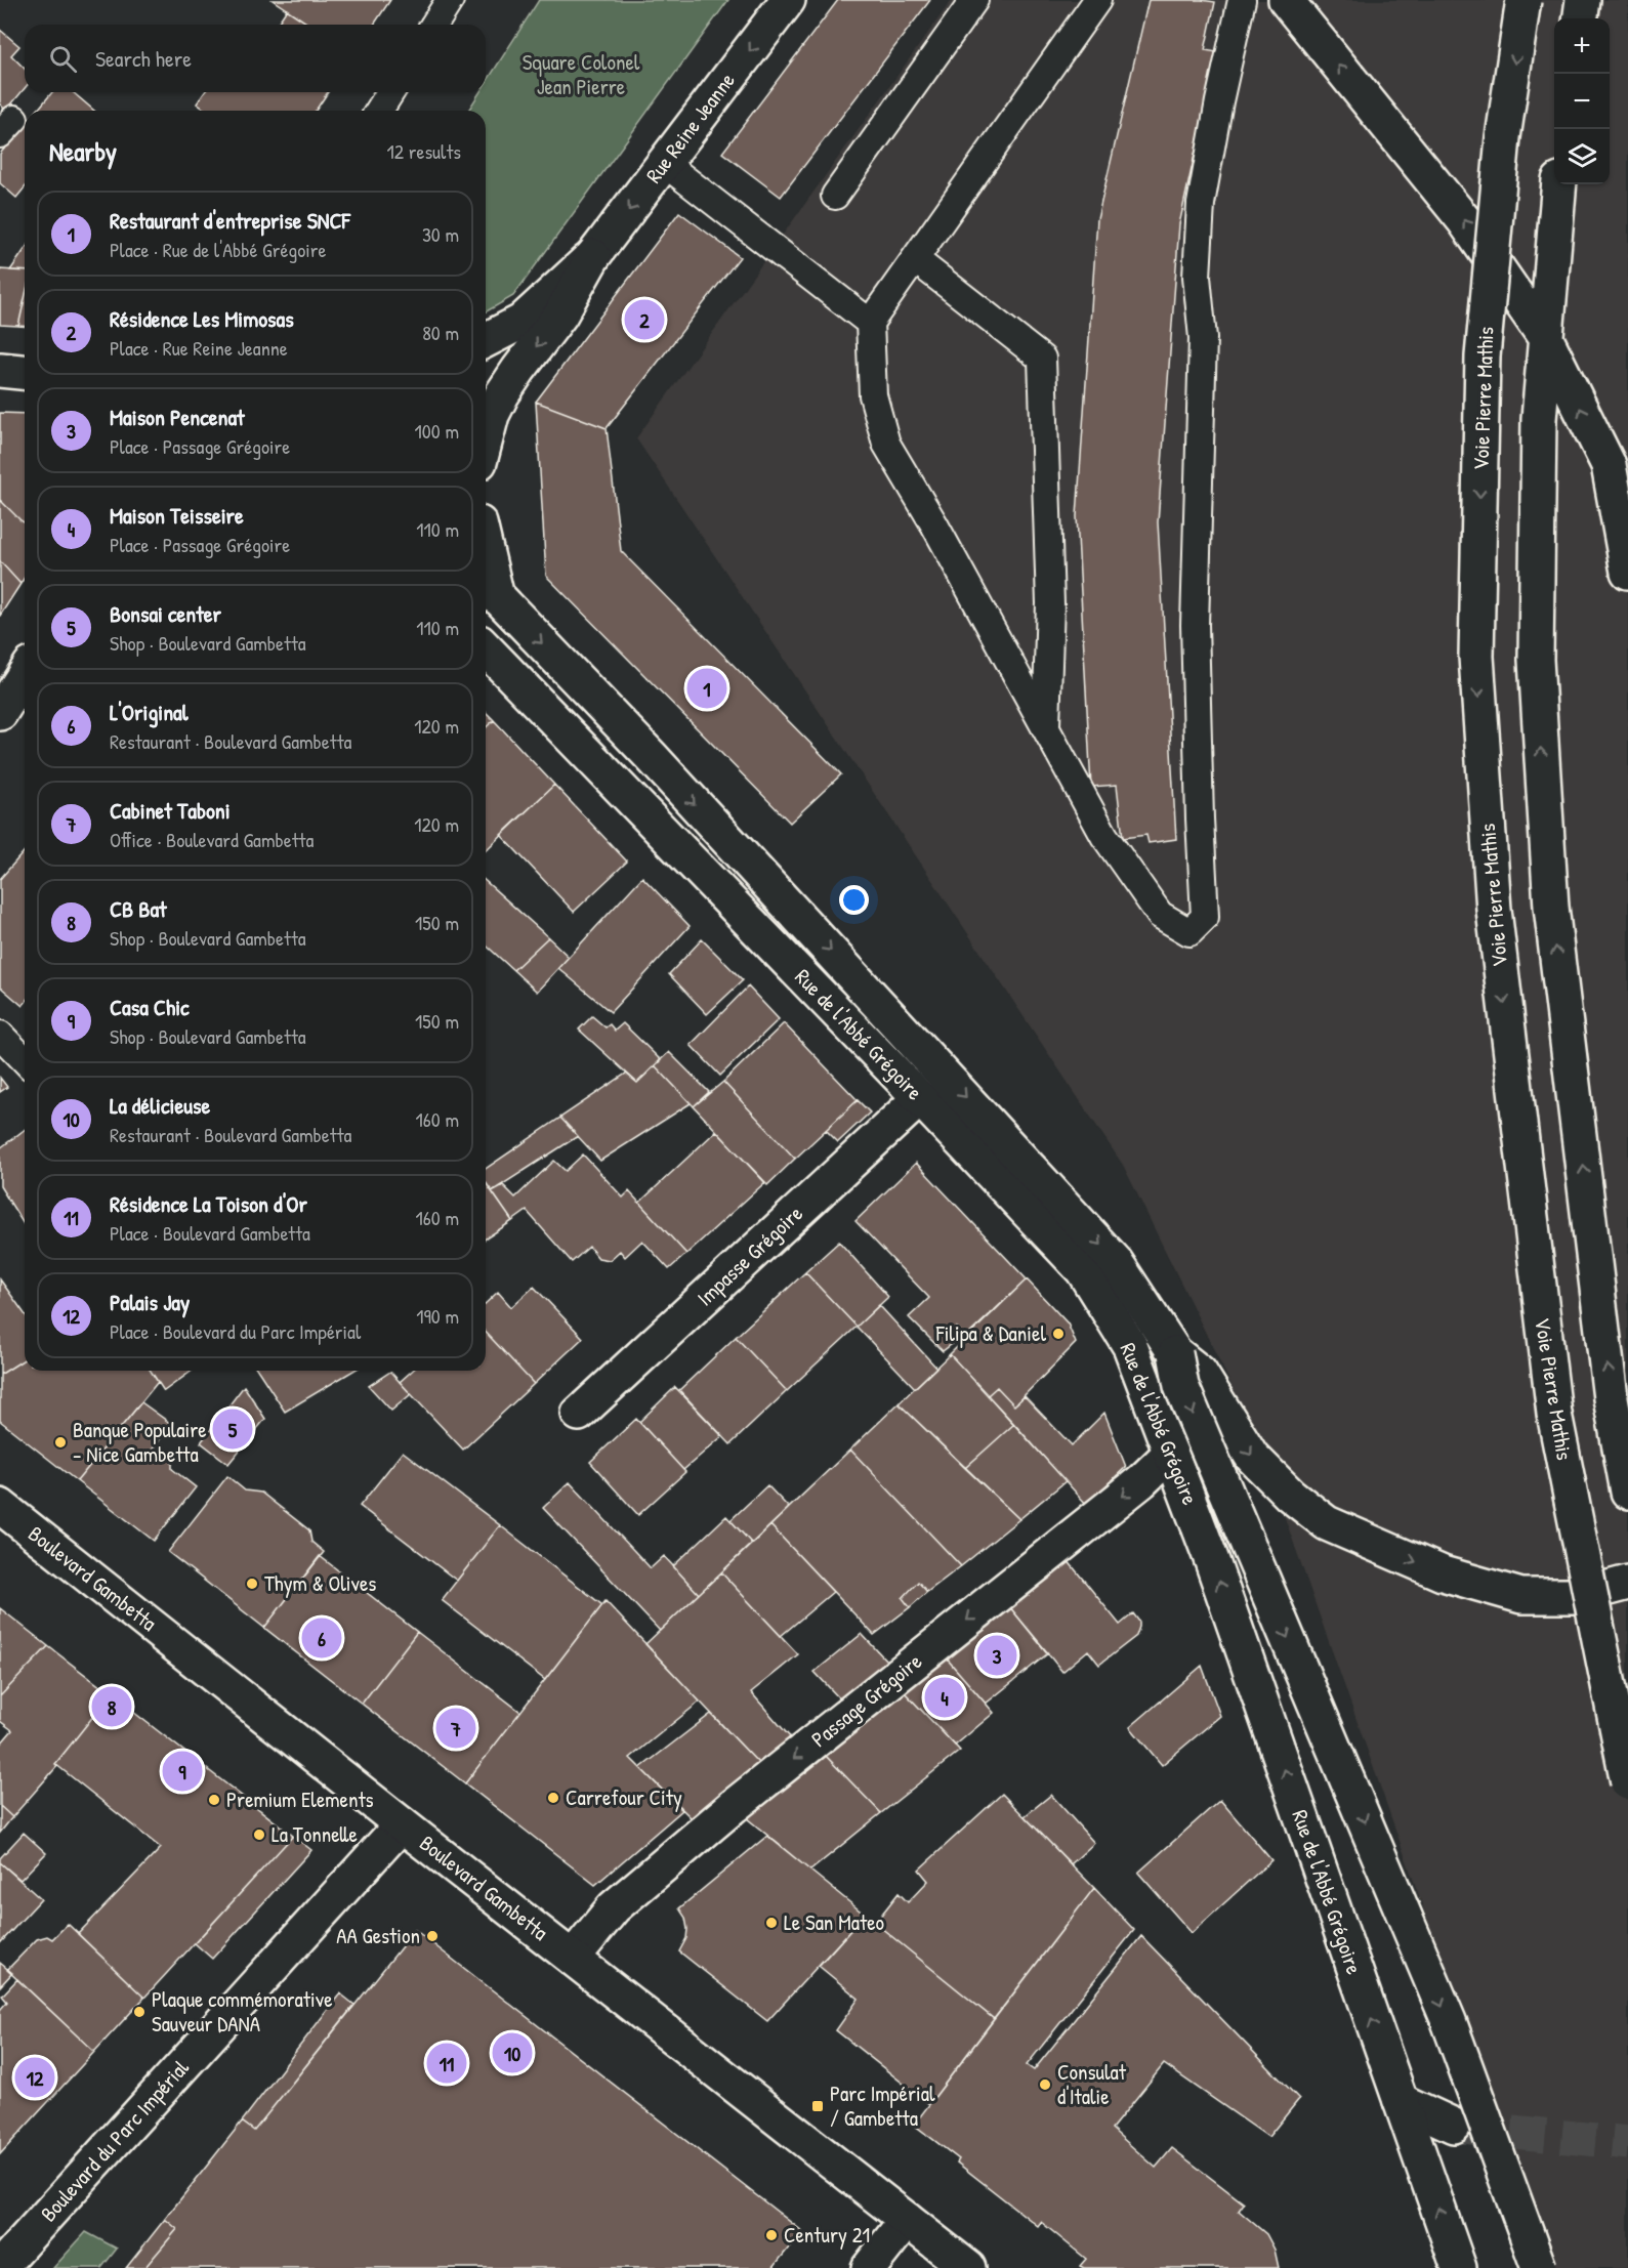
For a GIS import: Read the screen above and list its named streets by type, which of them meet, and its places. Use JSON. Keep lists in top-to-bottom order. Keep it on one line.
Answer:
{"streets":{"main road":["Rue Reine Jeanne","Voie Pierre Mathis","Rue de l'Abbé Grégoire","Impasse Grégoire","Boulevard Gambetta","Passage Grégoire","Boulevard du Parc Impérial"]},"crossings":[["Rue de l'Abbé Grégoire","Impasse Grégoire"],["Rue de l'Abbé Grégoire","Passage Grégoire"],["Boulevard Gambetta","Passage Grégoire"],["Boulevard Gambetta","Boulevard du Parc Impérial"]],"one_way":["Rue Reine Jeanne","Passage Grégoire"],"parks":["Square Colonel Jean Pierre"],"places":{"other":["Filipa & Daniel","Banque Populaire - Nice Gambetta","Thym & Olives","Carrefour City","Premium Elements","La Tonnelle","Le San Mateo","AA Gestion","Plaque commémorative Sauveur DANA","Consulat d'Italie","Century 21"],"transit":["Parc Impérial / Gambetta"]},"page":{"map_buttons":["+","−"],"search":"Search here","heading":["Nearby","12 results"],"list":[{"mark":"1","name":"Restaurant d'entreprise SNCF","note":"Place · Rue de l'Abbé Grégoire","value":"30 m"},{"mark":"2","name":"Résidence Les Mimosas","note":"Place · Rue Reine Jeanne","value":"80 m"},{"mark":"3","name":"Maison Pencenat","note":"Place · Passage Grégoire","value":"100 m"},{"mark":"4","name":"Maison Teisseire","note":"Place · Passage Grégoire","value":"110 m"},{"mark":"5","name":"Bonsai center","note":"Shop · Boulevard Gambetta","value":"110 m"},{"mark":"6","name":"L'Original","note":"Restaurant · Boulevard Gambetta","value":"120 m"},{"mark":"7","name":"Cabinet Taboni","note":"Office · Boulevard Gambetta","value":"120 m"},{"mark":"8","name":"CB Bat","note":"Shop · Boulevard Gambetta","value":"150 m"},{"mark":"9","name":"Casa Chic","note":"Shop · Boulevard Gambetta","value":"150 m"},{"mark":"10","name":"La délicieuse","note":"Restaurant · Boulevard Gambetta","value":"160 m"},{"mark":"11","name":"Résidence La Toison d'Or","note":"Place · Boulevard Gambetta","value":"160 m"},{"mark":"12","name":"Palais Jay","note":"Place · Boulevard du Parc Impérial","value":"190 m"}],"pins":["2","1","5","6","3","4","8","7","9","10","11","12"]}}
